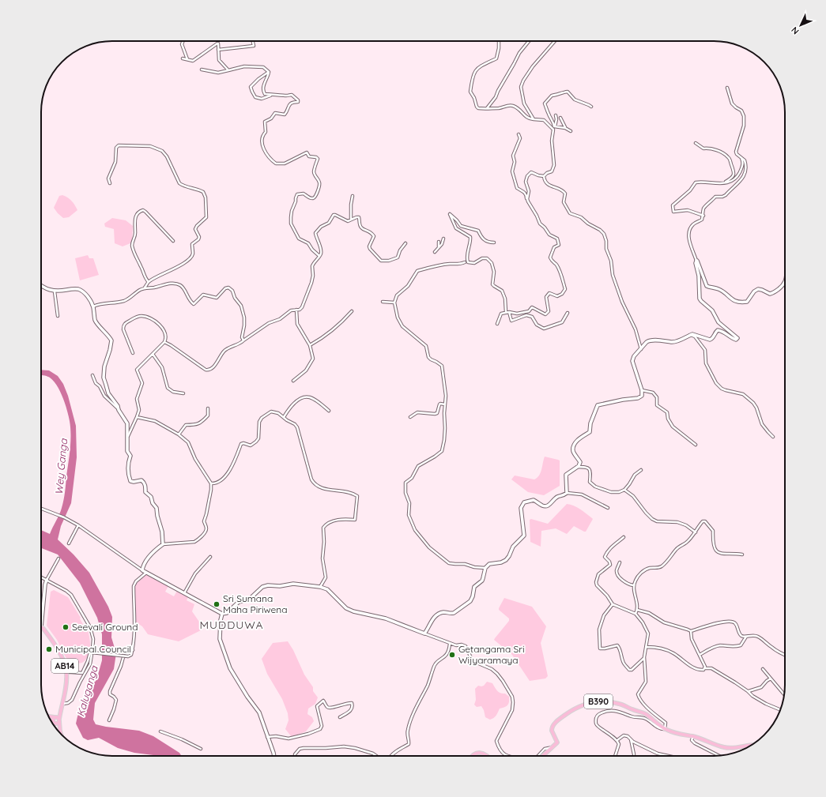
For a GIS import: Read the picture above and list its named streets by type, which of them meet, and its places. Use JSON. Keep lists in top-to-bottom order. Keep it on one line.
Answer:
{"streets":{"main road":["AB14","B390"]},"districts":["MUDDUWA"],"water":["Wey Ganga","Kaluganga"],"places":["Sri Sumana Maha Piriwena","Seevali Ground","Municipal Council","Getangama Sri Wijyaramaya"],"north":"bottom left"}
